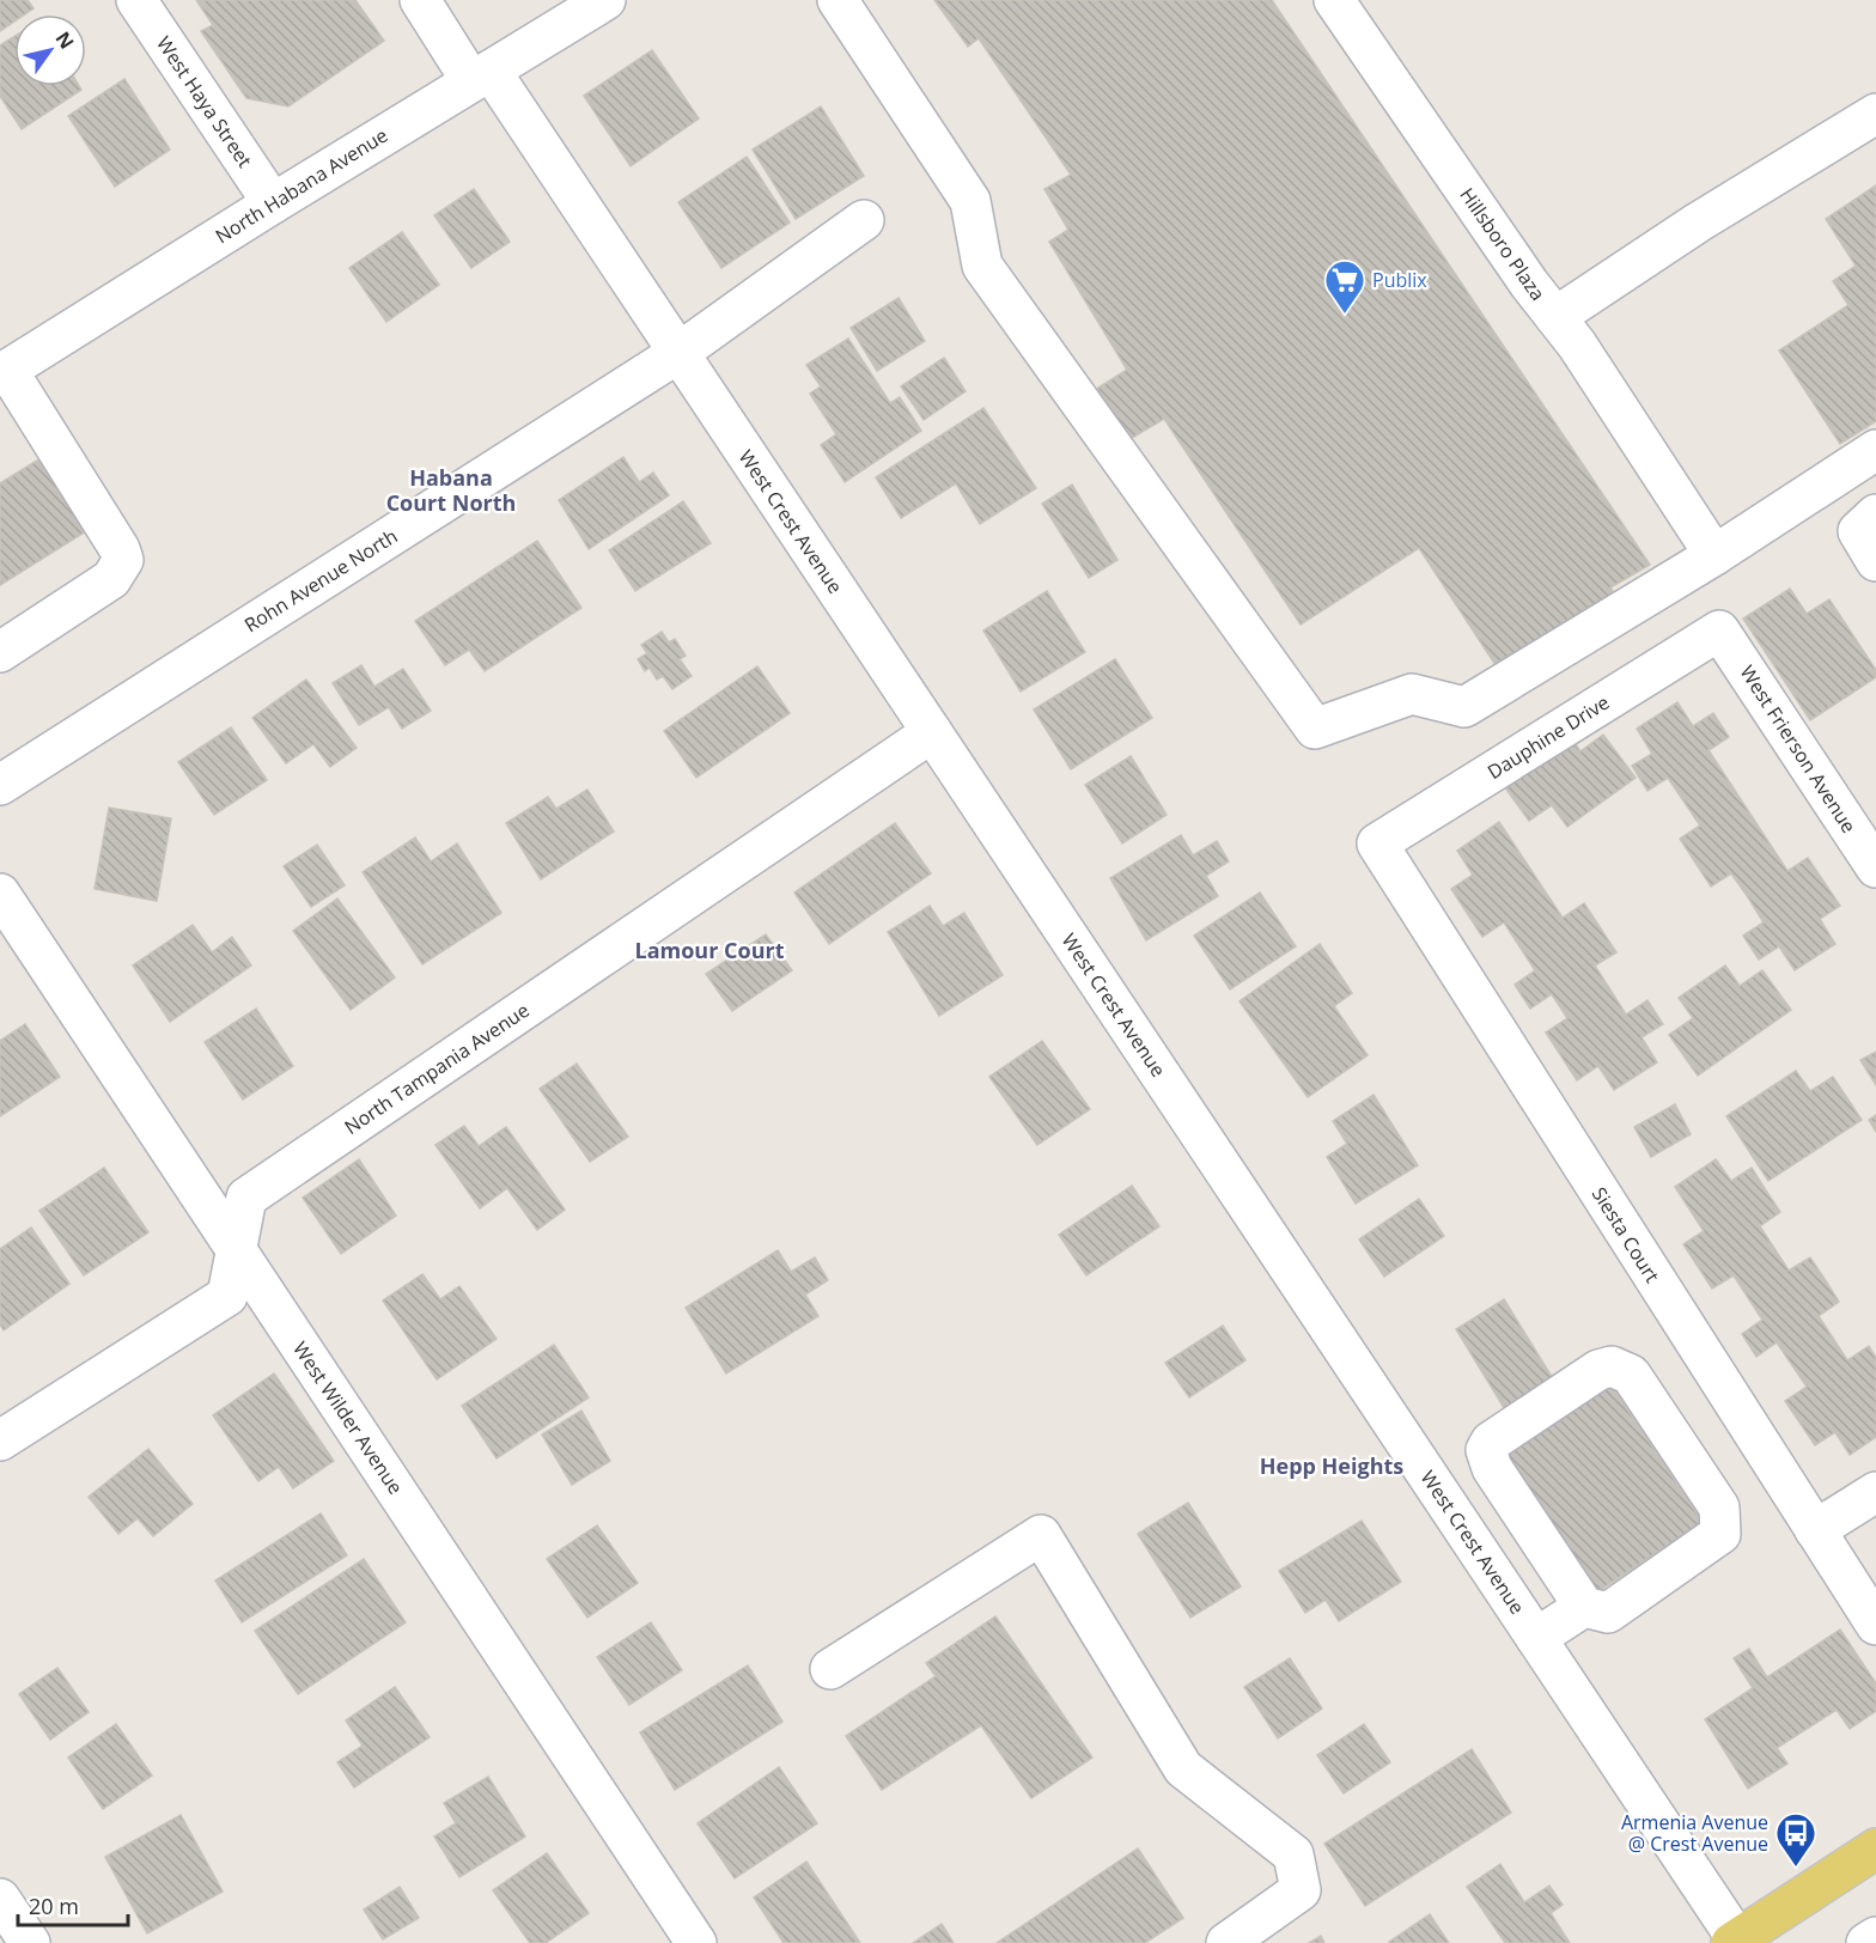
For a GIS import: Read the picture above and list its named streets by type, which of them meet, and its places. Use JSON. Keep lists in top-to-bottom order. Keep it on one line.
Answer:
{"streets":{"street":["West Haya Street","North Habana Avenue","Hillsboro Plaza","West Crest Avenue","Rohn Avenue North","Dauphine Drive","West Frierson Avenue","North Tampania Avenue","Siesta Court","West Wilder Avenue"]},"crossings":[["West Haya Street","North Habana Avenue"],["North Habana Avenue","West Crest Avenue"],["West Crest Avenue","Rohn Avenue North"],["West Crest Avenue","North Tampania Avenue"],["Dauphine Drive","West Frierson Avenue"],["Dauphine Drive","Siesta Court"],["North Tampania Avenue","West Wilder Avenue"]],"districts":["Habana Court North","Lamour Court","Hepp Heights"],"places":{"supermarket":["Publix"],"bus stop":["Armenia Avenue @ Crest Avenue"]},"scale_bar":"20 m","north":"top right"}
